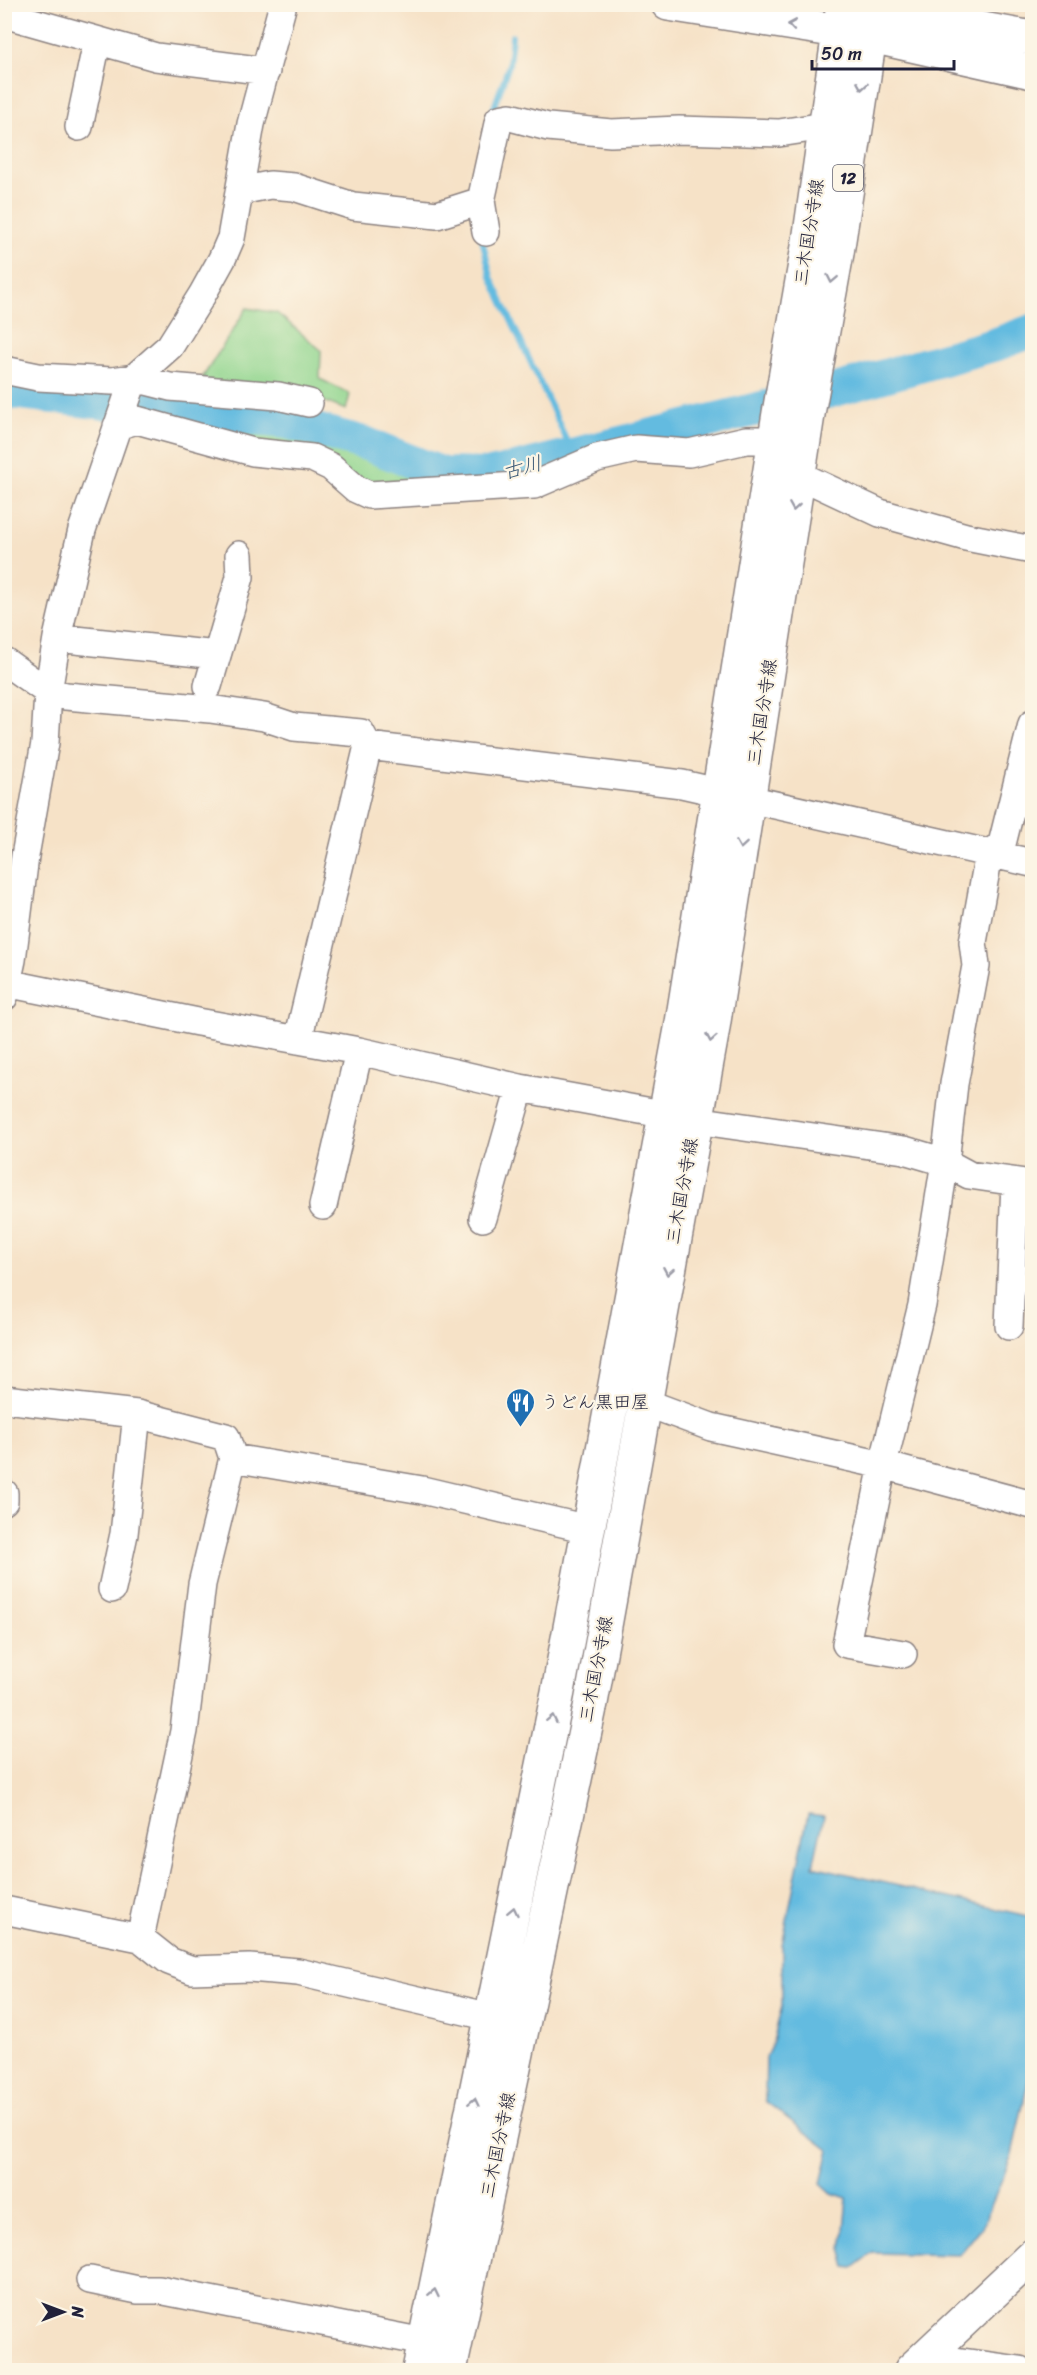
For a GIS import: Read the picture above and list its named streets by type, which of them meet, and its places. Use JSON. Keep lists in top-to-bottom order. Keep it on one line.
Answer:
{"streets":{"main road":["12","三木国分寺線"]},"water":["古川"],"places":{"restaurant":["うどん黒田屋"]},"scale_bar":"50 m","north":"right"}
